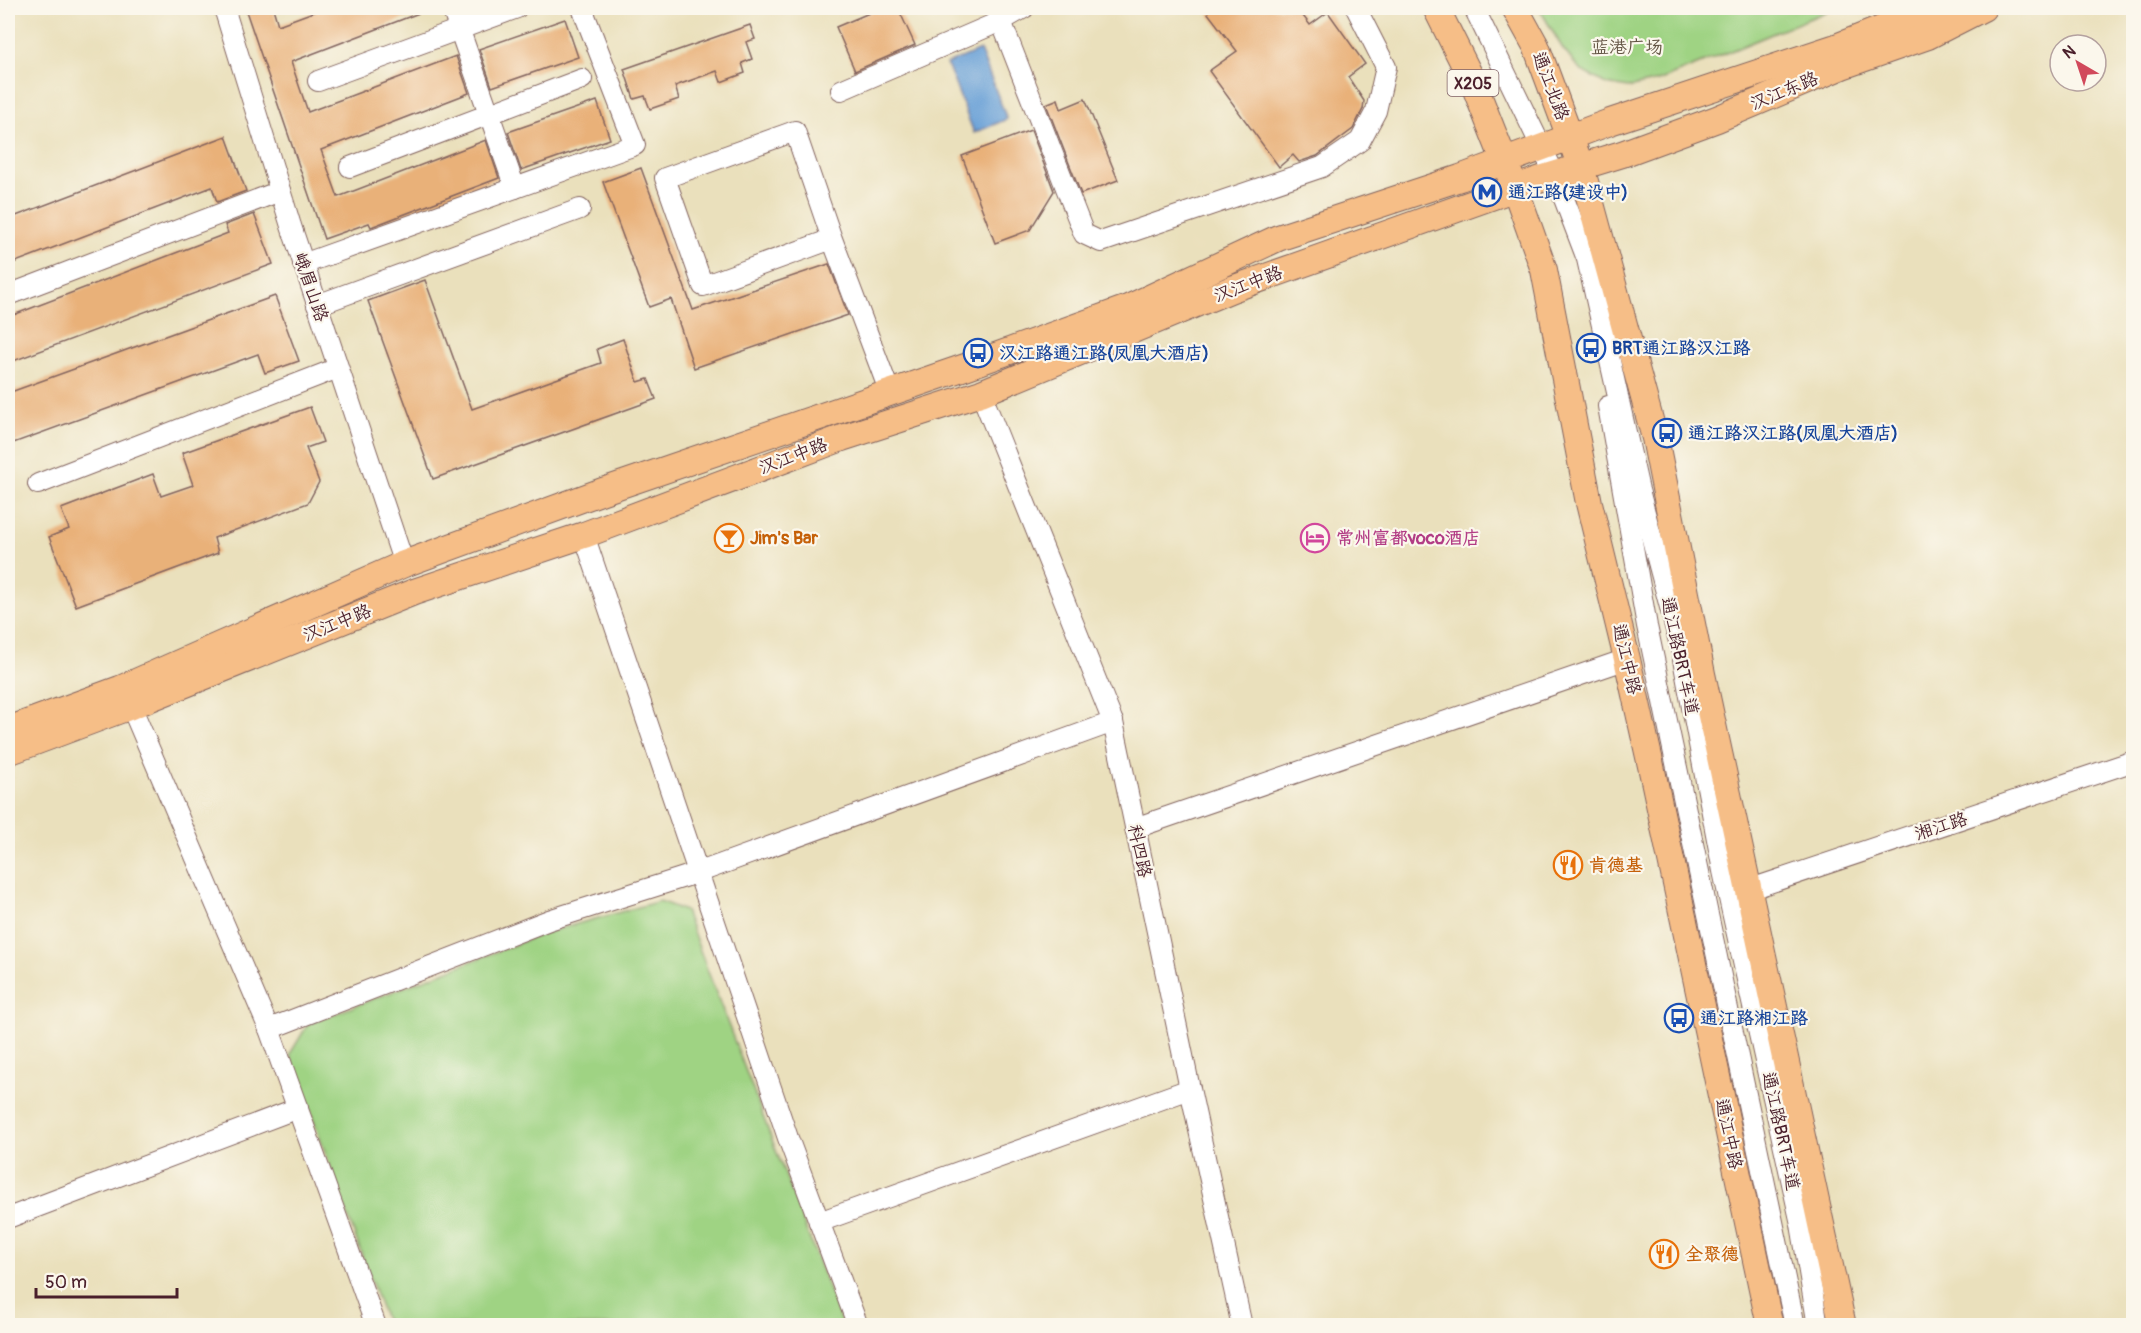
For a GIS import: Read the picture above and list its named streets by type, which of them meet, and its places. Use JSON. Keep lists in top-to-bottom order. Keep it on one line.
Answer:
{"streets":{"main road":["X205","通江北路","汉江东路","汉江中路","通江中路"],"street":["峨眉山路","通江路BRT车道","湘江路","科四路"]},"crossings":[["通江北路","汉江东路"],["通江北路","汉江中路"],["汉江东路","汉江中路"],["汉江东路","通江路BRT车道"],["汉江中路","峨眉山路"],["汉江中路","通江路BRT车道"],["汉江中路","通江中路"],["汉江中路","科四路"]],"parks":["蓝港广场"],"places":{"metro station":["通江路(建设中)"],"bus stop":["BRT通江路汉江路","汉江路通江路(凤凰大酒店)","通江路汉江路(凤凰大酒店)","通江路湘江路"],"bar":["Jim's Bar"],"hotel":["常州富都voco酒店"],"restaurant":["肯德基","全聚德"]},"scale_bar":"50 m","north":"top left"}
